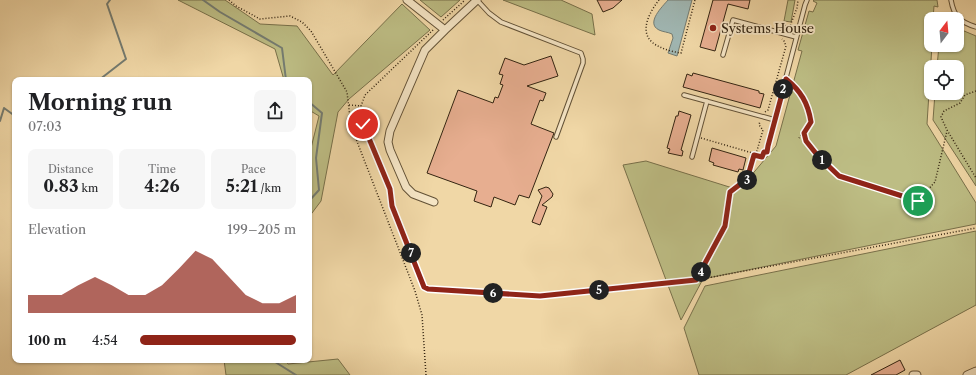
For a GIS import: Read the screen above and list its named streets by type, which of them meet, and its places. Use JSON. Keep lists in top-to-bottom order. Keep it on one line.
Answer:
{"places":["Systems House"],"north":"top","page":{"heading":["Morning run","07:03"],"pins":["2","1","3","7","4","5","6"],"stats":[["Distance","0.83 km"],["Time","4:26"],["Pace","5:21 /km"]],"chart":["Elevation","199–205 m"],"list":[{"name":"100 m","note":"4:54"}]}}
